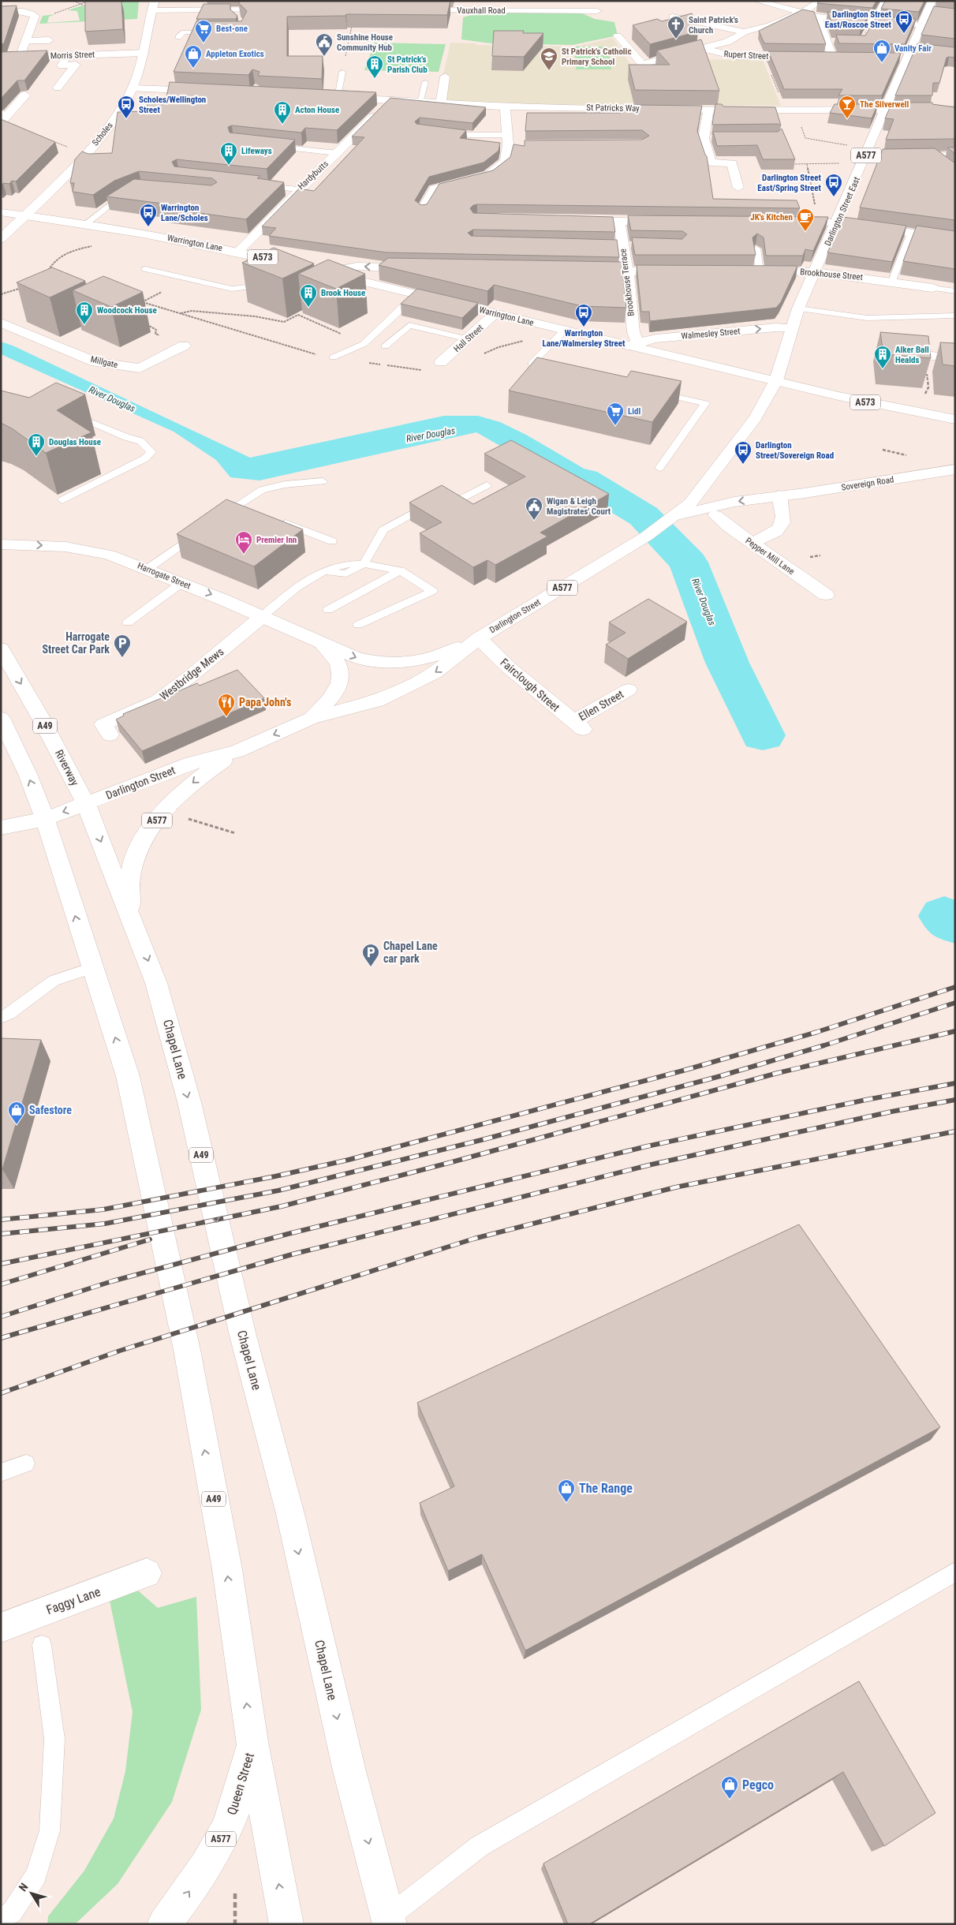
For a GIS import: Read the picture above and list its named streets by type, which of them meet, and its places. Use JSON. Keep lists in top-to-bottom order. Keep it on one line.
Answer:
{"streets":{"main road":["Vauxhall Road","Morris Street","Rupert Street","St Patricks Way","Scholes","A577","Hardybutts","Darlington Street East","Warrington Lane","A573","Brookhouse Street","Brookhouse Terrace","Walmesley Street","Hall Street","Millgate","Sovereign Road","Pepper Mill Lane","Harrogate Street","Darlington Street","Westbridge Mews","Fairclough Street","Ellen Street","A49","Riverway","Chapel Lane","Faggy Lane","Queen Street"]},"crossings":[["Morris Street","Scholes"],["St Patricks Way","Hardybutts"],["St Patricks Way","Darlington Street East"],["Scholes","Warrington Lane"],["Scholes","A573"],["A577","Darlington Street"],["A577","A49"],["Hardybutts","Warrington Lane"],["Darlington Street East","Warrington Lane"],["Darlington Street East","A573"],["Darlington Street East","Brookhouse Street"],["Darlington Street East","Walmesley Street"],["Darlington Street East","Darlington Street"],["Warrington Lane","A573"],["Warrington Lane","Brookhouse Terrace"],["Warrington Lane","Walmesley Street"],["Warrington Lane","Hall Street"],["Warrington Lane","Darlington Street"],["A573","Darlington Street"],["Brookhouse Terrace","Walmesley Street"],["Sovereign Road","Darlington Street"],["Harrogate Street","Darlington Street"],["Harrogate Street","Westbridge Mews"],["Harrogate Street","Fairclough Street"],["Darlington Street","Fairclough Street"],["Darlington Street","A49"],["Darlington Street","Riverway"],["Darlington Street","Chapel Lane"],["Fairclough Street","Ellen Street"],["A49","Queen Street"],["Riverway","Chapel Lane"]],"one_way":["Sovereign Road","Harrogate Street","Queen Street"],"water":["River Douglas"],"places":{"bus stop":["Darlington Street East/Roscoe Street","Scholes/Wellington Street","Darlington Street East/Spring Street","Warrington Lane/Scholes","Warrington Lane/Walmersley Street","Darlington Street/Sovereign Road"],"church":["Saint Patrick's Church"],"supermarket":["Best-one","Lidl"],"public building":["Sunshine House Community Hub","Wigan & Leigh Magistrates' Court"],"shop":["Vanity Fair","Appleton Exotics","Safestore","The Range","Pegco"],"school or university":["St Patrick's Catholic Primary School"],"building":["St Patrick's Parish Club","Acton House","Lifeways","Brook House","Woodcock House","Alker Ball Healds","Douglas House"],"bar":["The Silverwell"],"cafe":["JK's Kitchen"],"hotel":["Premier Inn"],"parking":["Harrogate Street Car Park","Chapel Lane car park"],"restaurant":["Papa John's"]},"north":"top left"}
